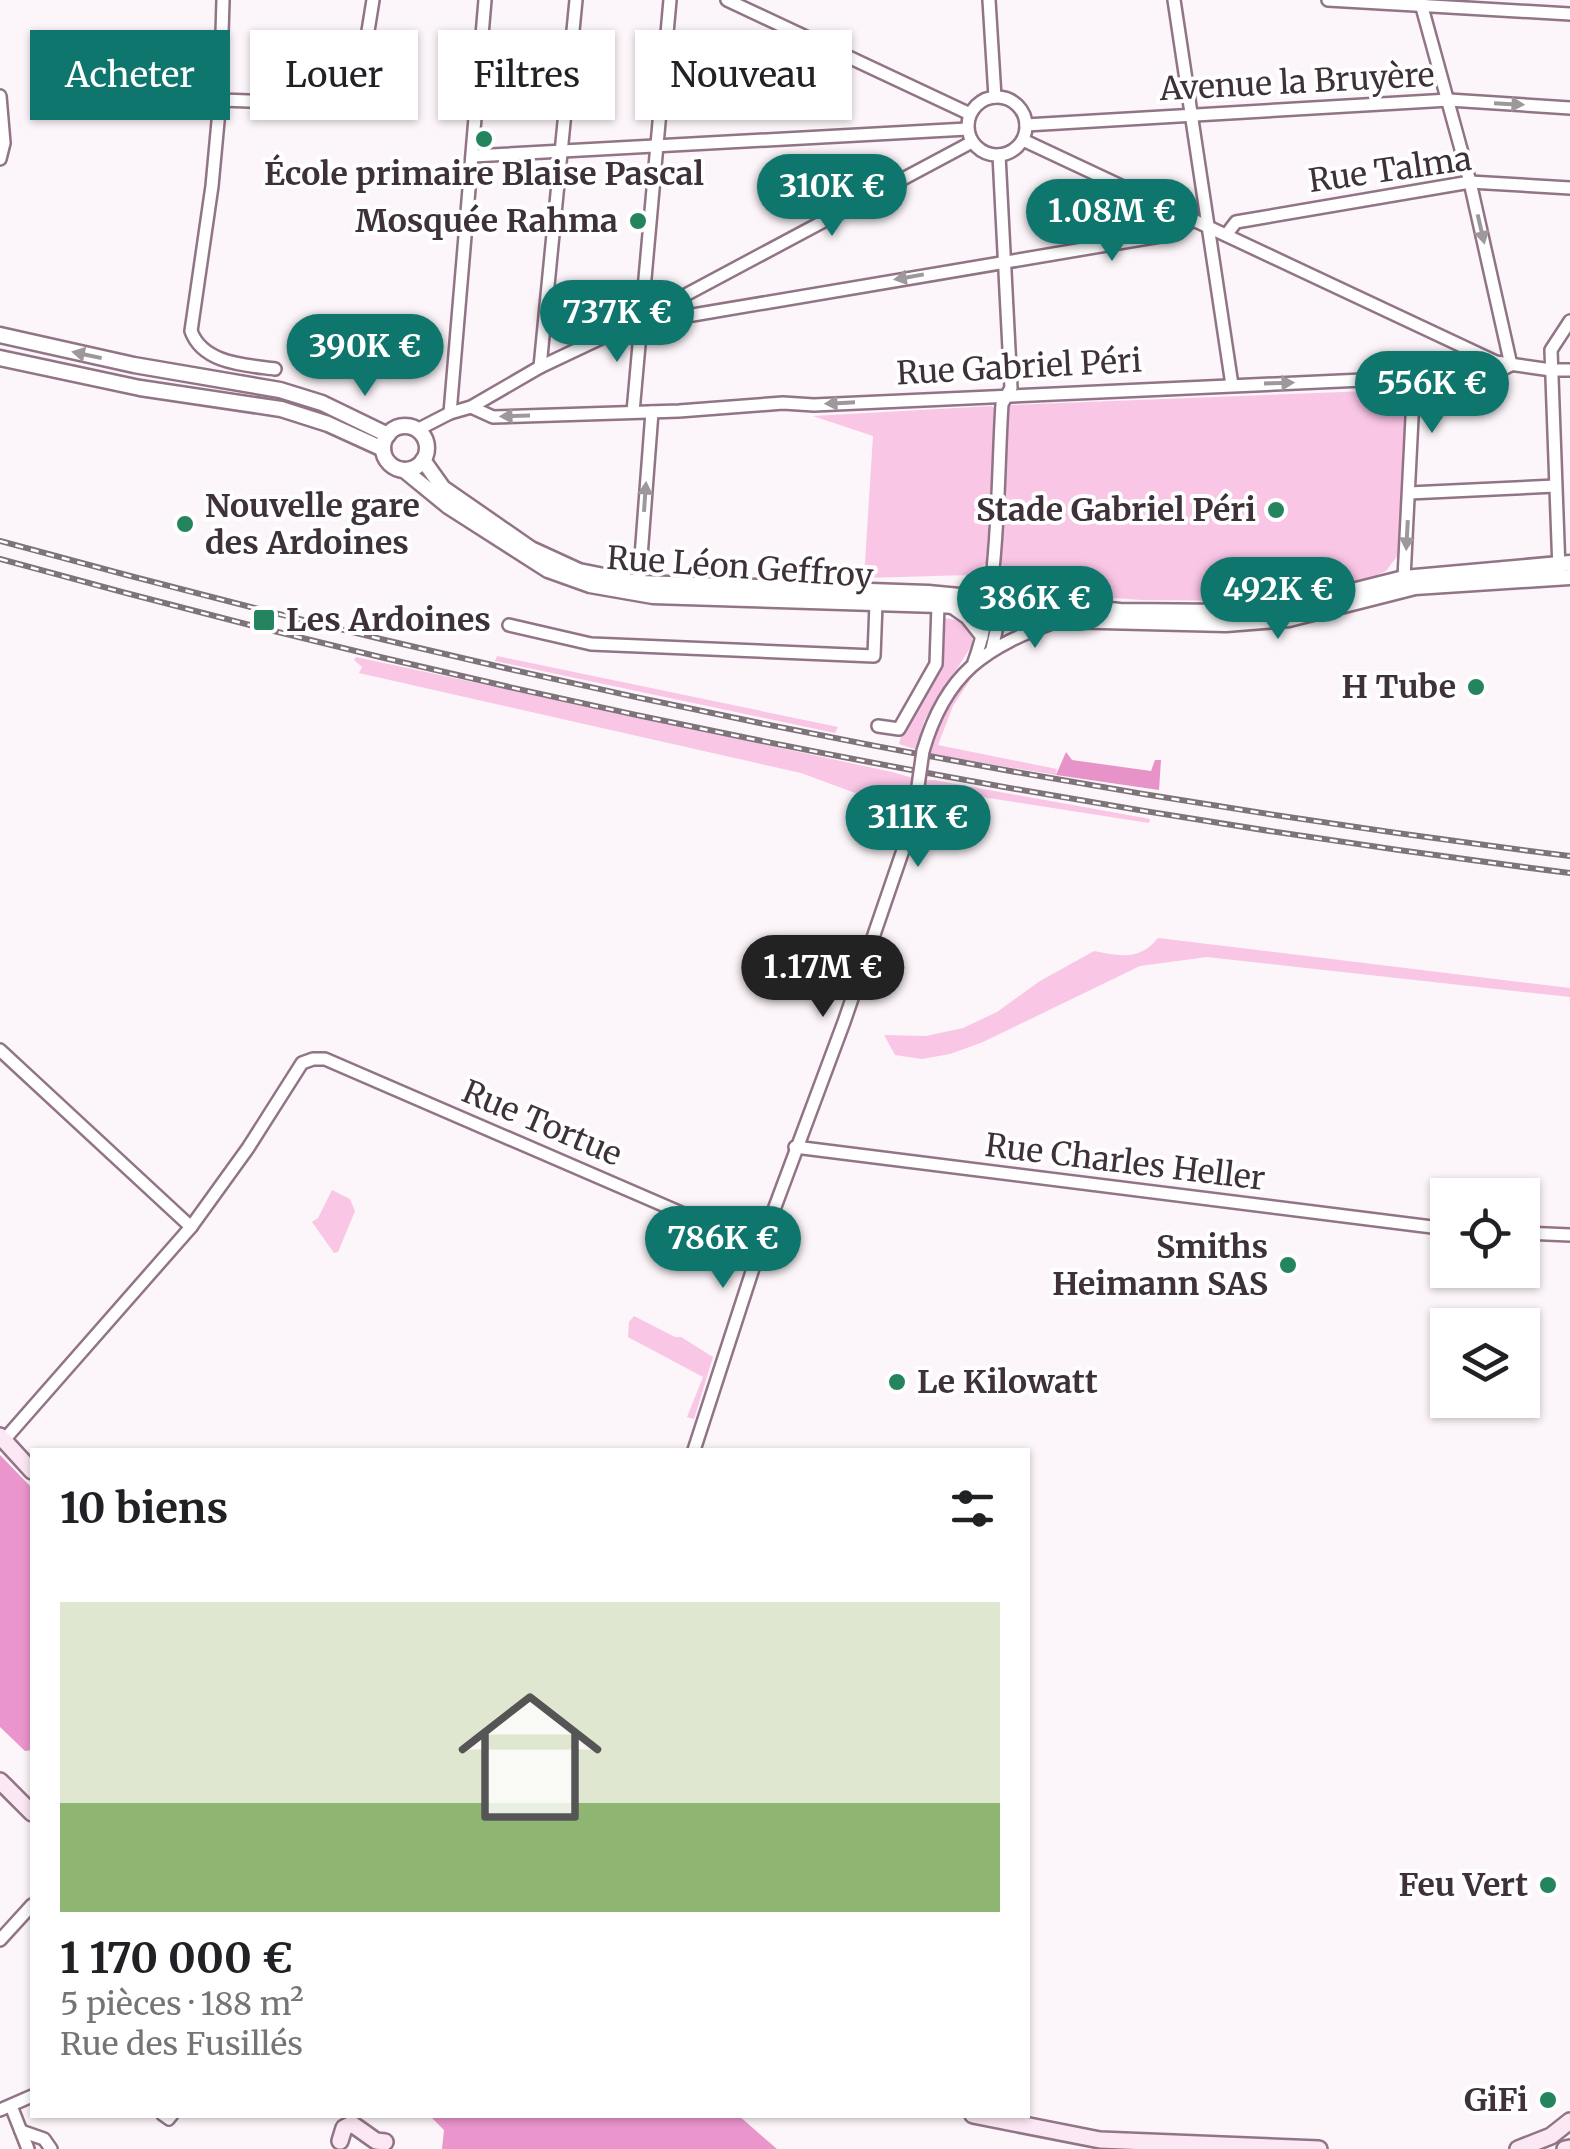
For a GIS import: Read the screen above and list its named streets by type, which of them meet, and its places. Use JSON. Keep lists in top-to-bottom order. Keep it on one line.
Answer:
{"streets":{"street":["Avenue la Bruyère","Rue Talma","Rue Gabriel Péri","Rue Léon Geffroy","Rue Tortue","Rue Charles Heller"]},"places":{"other":["École primaire Blaise Pascal","Mosquée Rahma","Stade Gabriel Péri","Nouvelle gare des Ardoines","H Tube","Smiths Heimann SAS","Le Kilowatt","Feu Vert","GiFi"],"transit":["Les Ardoines"]},"page":{"chip":["Acheter","Louer","Filtres","Nouveau"],"price":["310K €","1.08M €","737K €","390K €","556K €","492K €","386K €","311K €","1.17M €","786K €"],"heading":"10 biens","list":[{"name":"1 170 000 €","note":"5 pièces · 188 m² · Rue des Fusillés"}]}}
